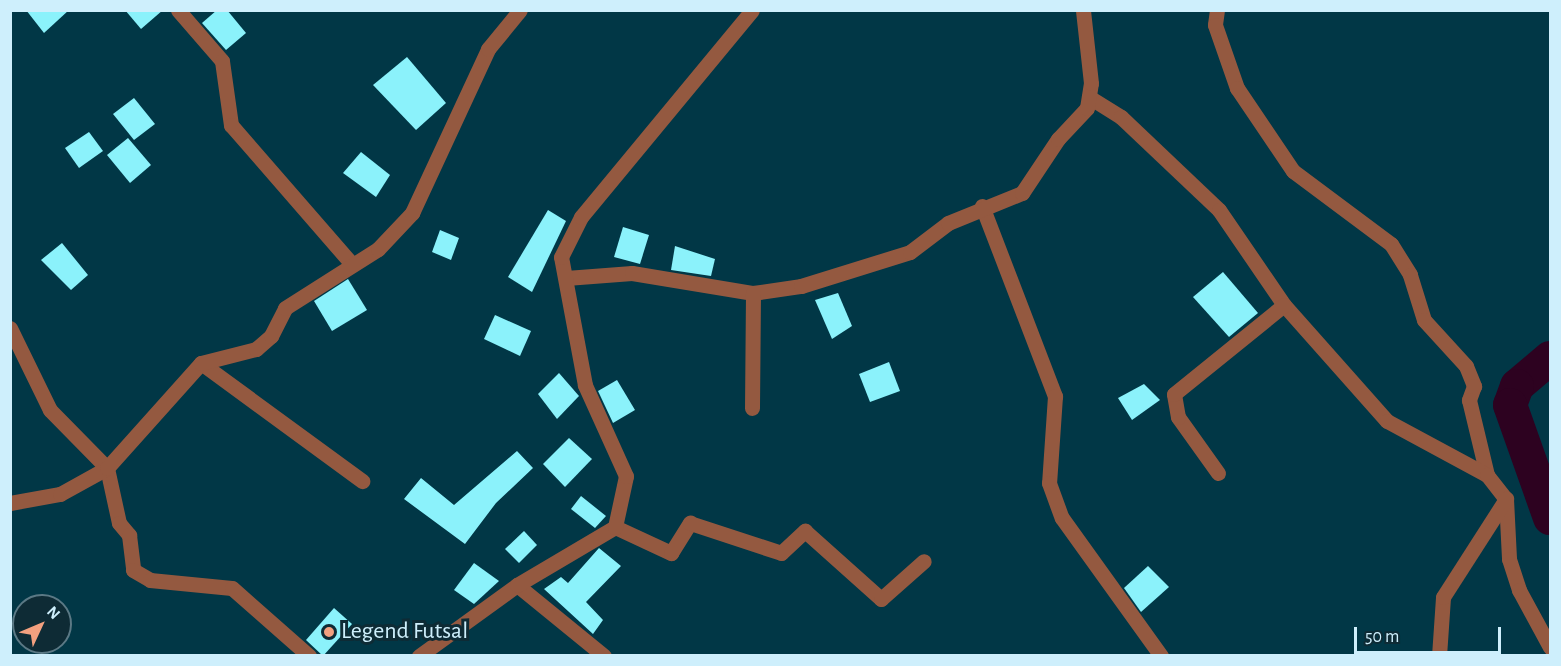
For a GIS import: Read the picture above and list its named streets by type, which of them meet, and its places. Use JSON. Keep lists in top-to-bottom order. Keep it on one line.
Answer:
{"places":["Legend Futsal"],"scale_bar":"50 m","north":"top right"}
